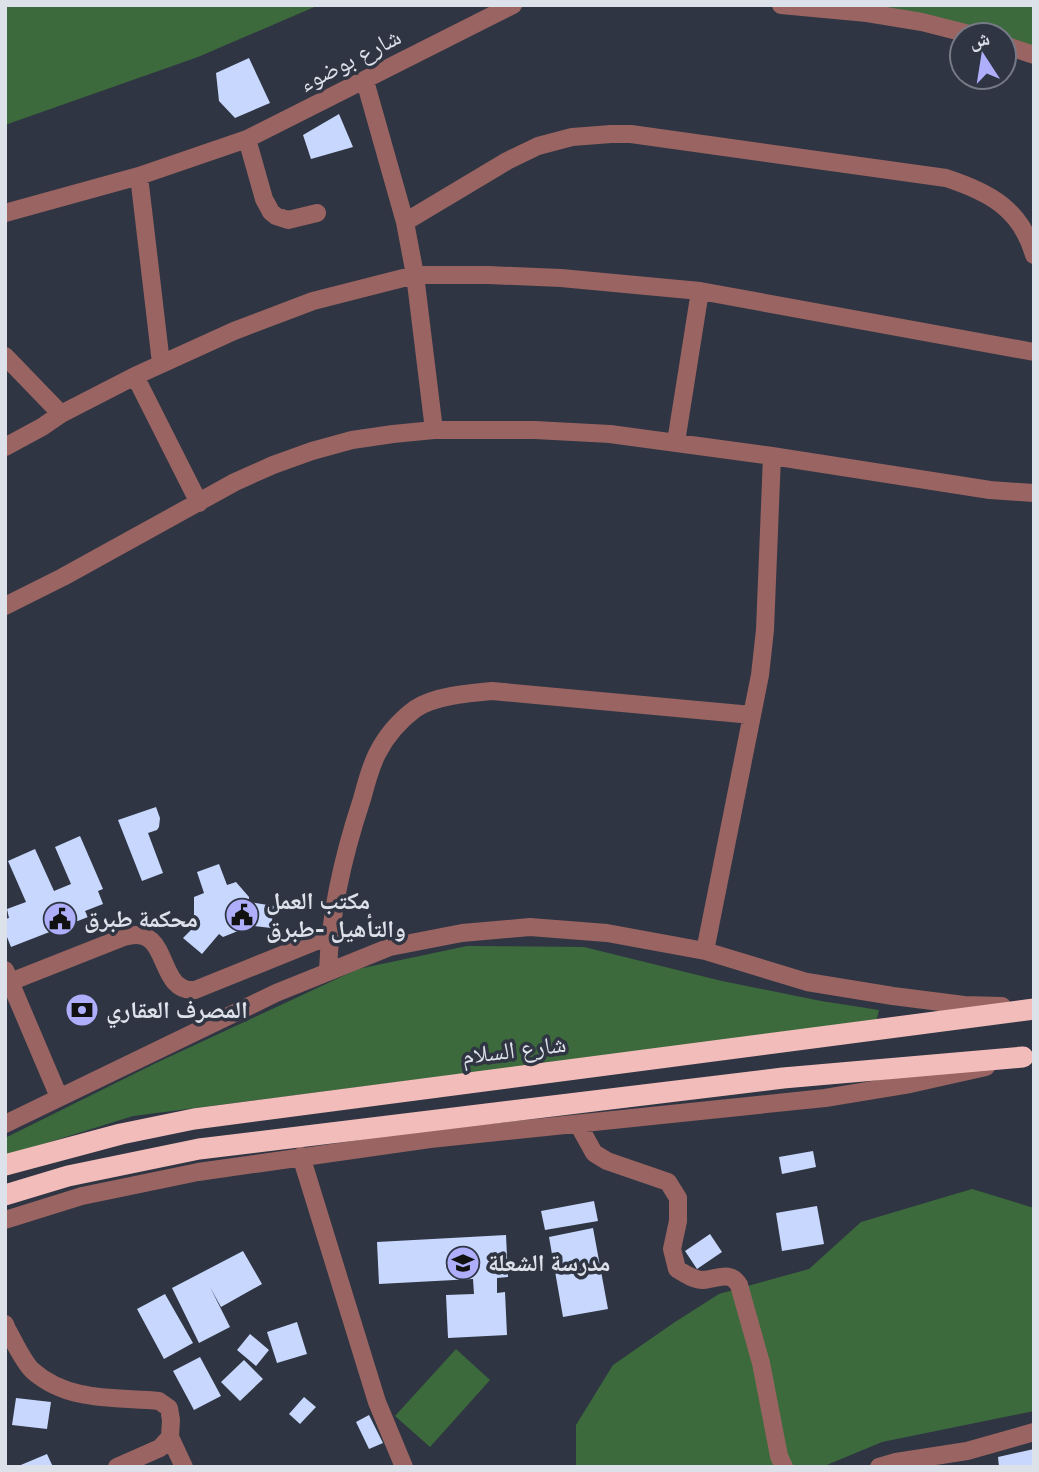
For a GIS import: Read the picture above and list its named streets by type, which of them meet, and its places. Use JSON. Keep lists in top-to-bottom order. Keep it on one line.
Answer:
{"streets":{"highway":["شارع السلام"],"street":["شارع بوضوء"]},"places":{"public building":["مكتب العمل والتأهيل -طبرق","محكمة طبرق"],"bank":["المصرف العقاري"],"school or university":["مدرسة الشعلة"]},"north":"top"}
